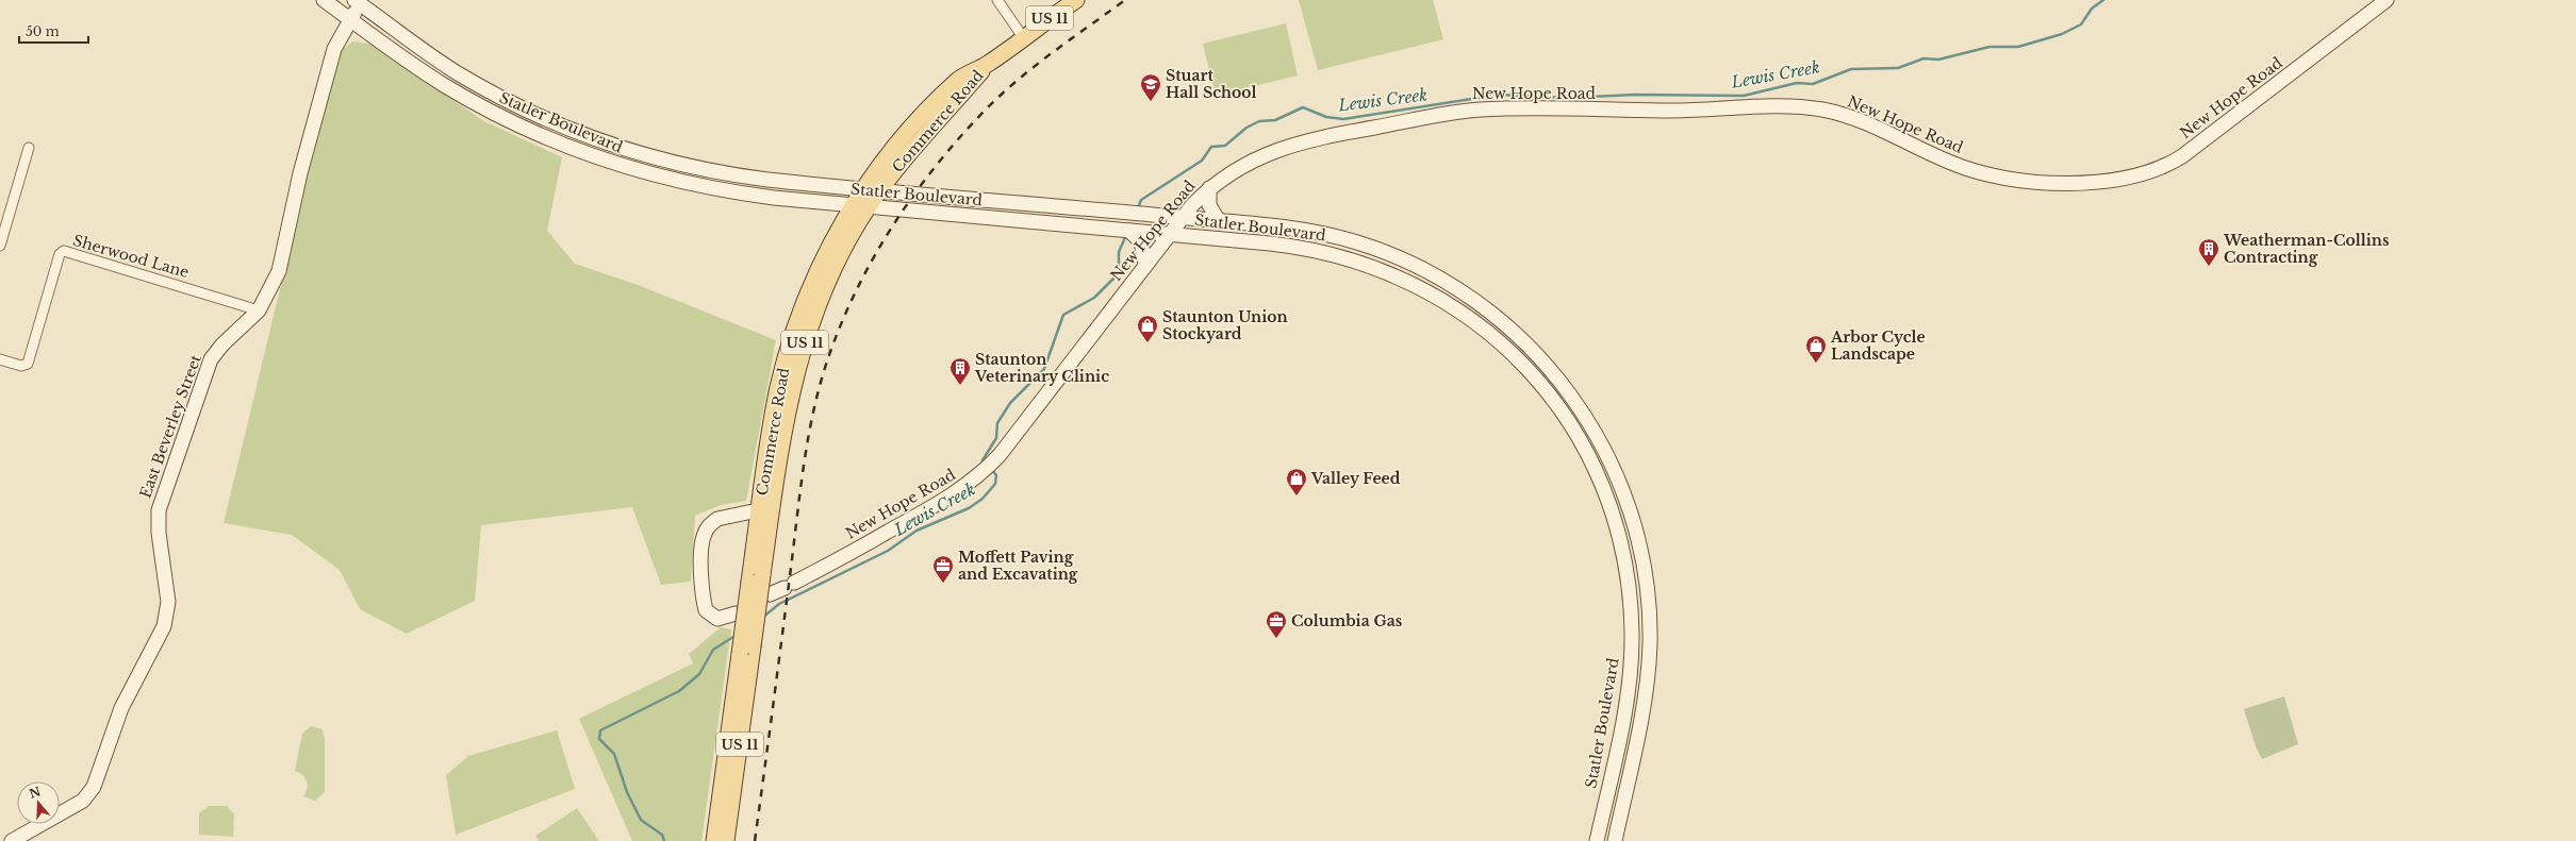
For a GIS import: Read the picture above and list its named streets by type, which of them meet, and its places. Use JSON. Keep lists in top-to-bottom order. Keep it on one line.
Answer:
{"streets":{"main road":["US 11","New Hope Road","Commerce Road","Statler Boulevard","East Beverley Street"],"street":["Sherwood Lane"]},"crossings":[["New Hope Road","Statler Boulevard"],["Commerce Road","Statler Boulevard"],["Statler Boulevard","East Beverley Street"],["Sherwood Lane","East Beverley Street"]],"water":["Lewis Creek"],"places":{"school or university":["Stuart Hall School"],"building":["Weatherman-Collins Contracting","Staunton Veterinary Clinic"],"shop":["Staunton Union Stockyard","Arbor Cycle Landscape","Valley Feed"],"office":["Moffett Paving and Excavating","Columbia Gas"]},"scale_bar":"50 m","north":"top"}
